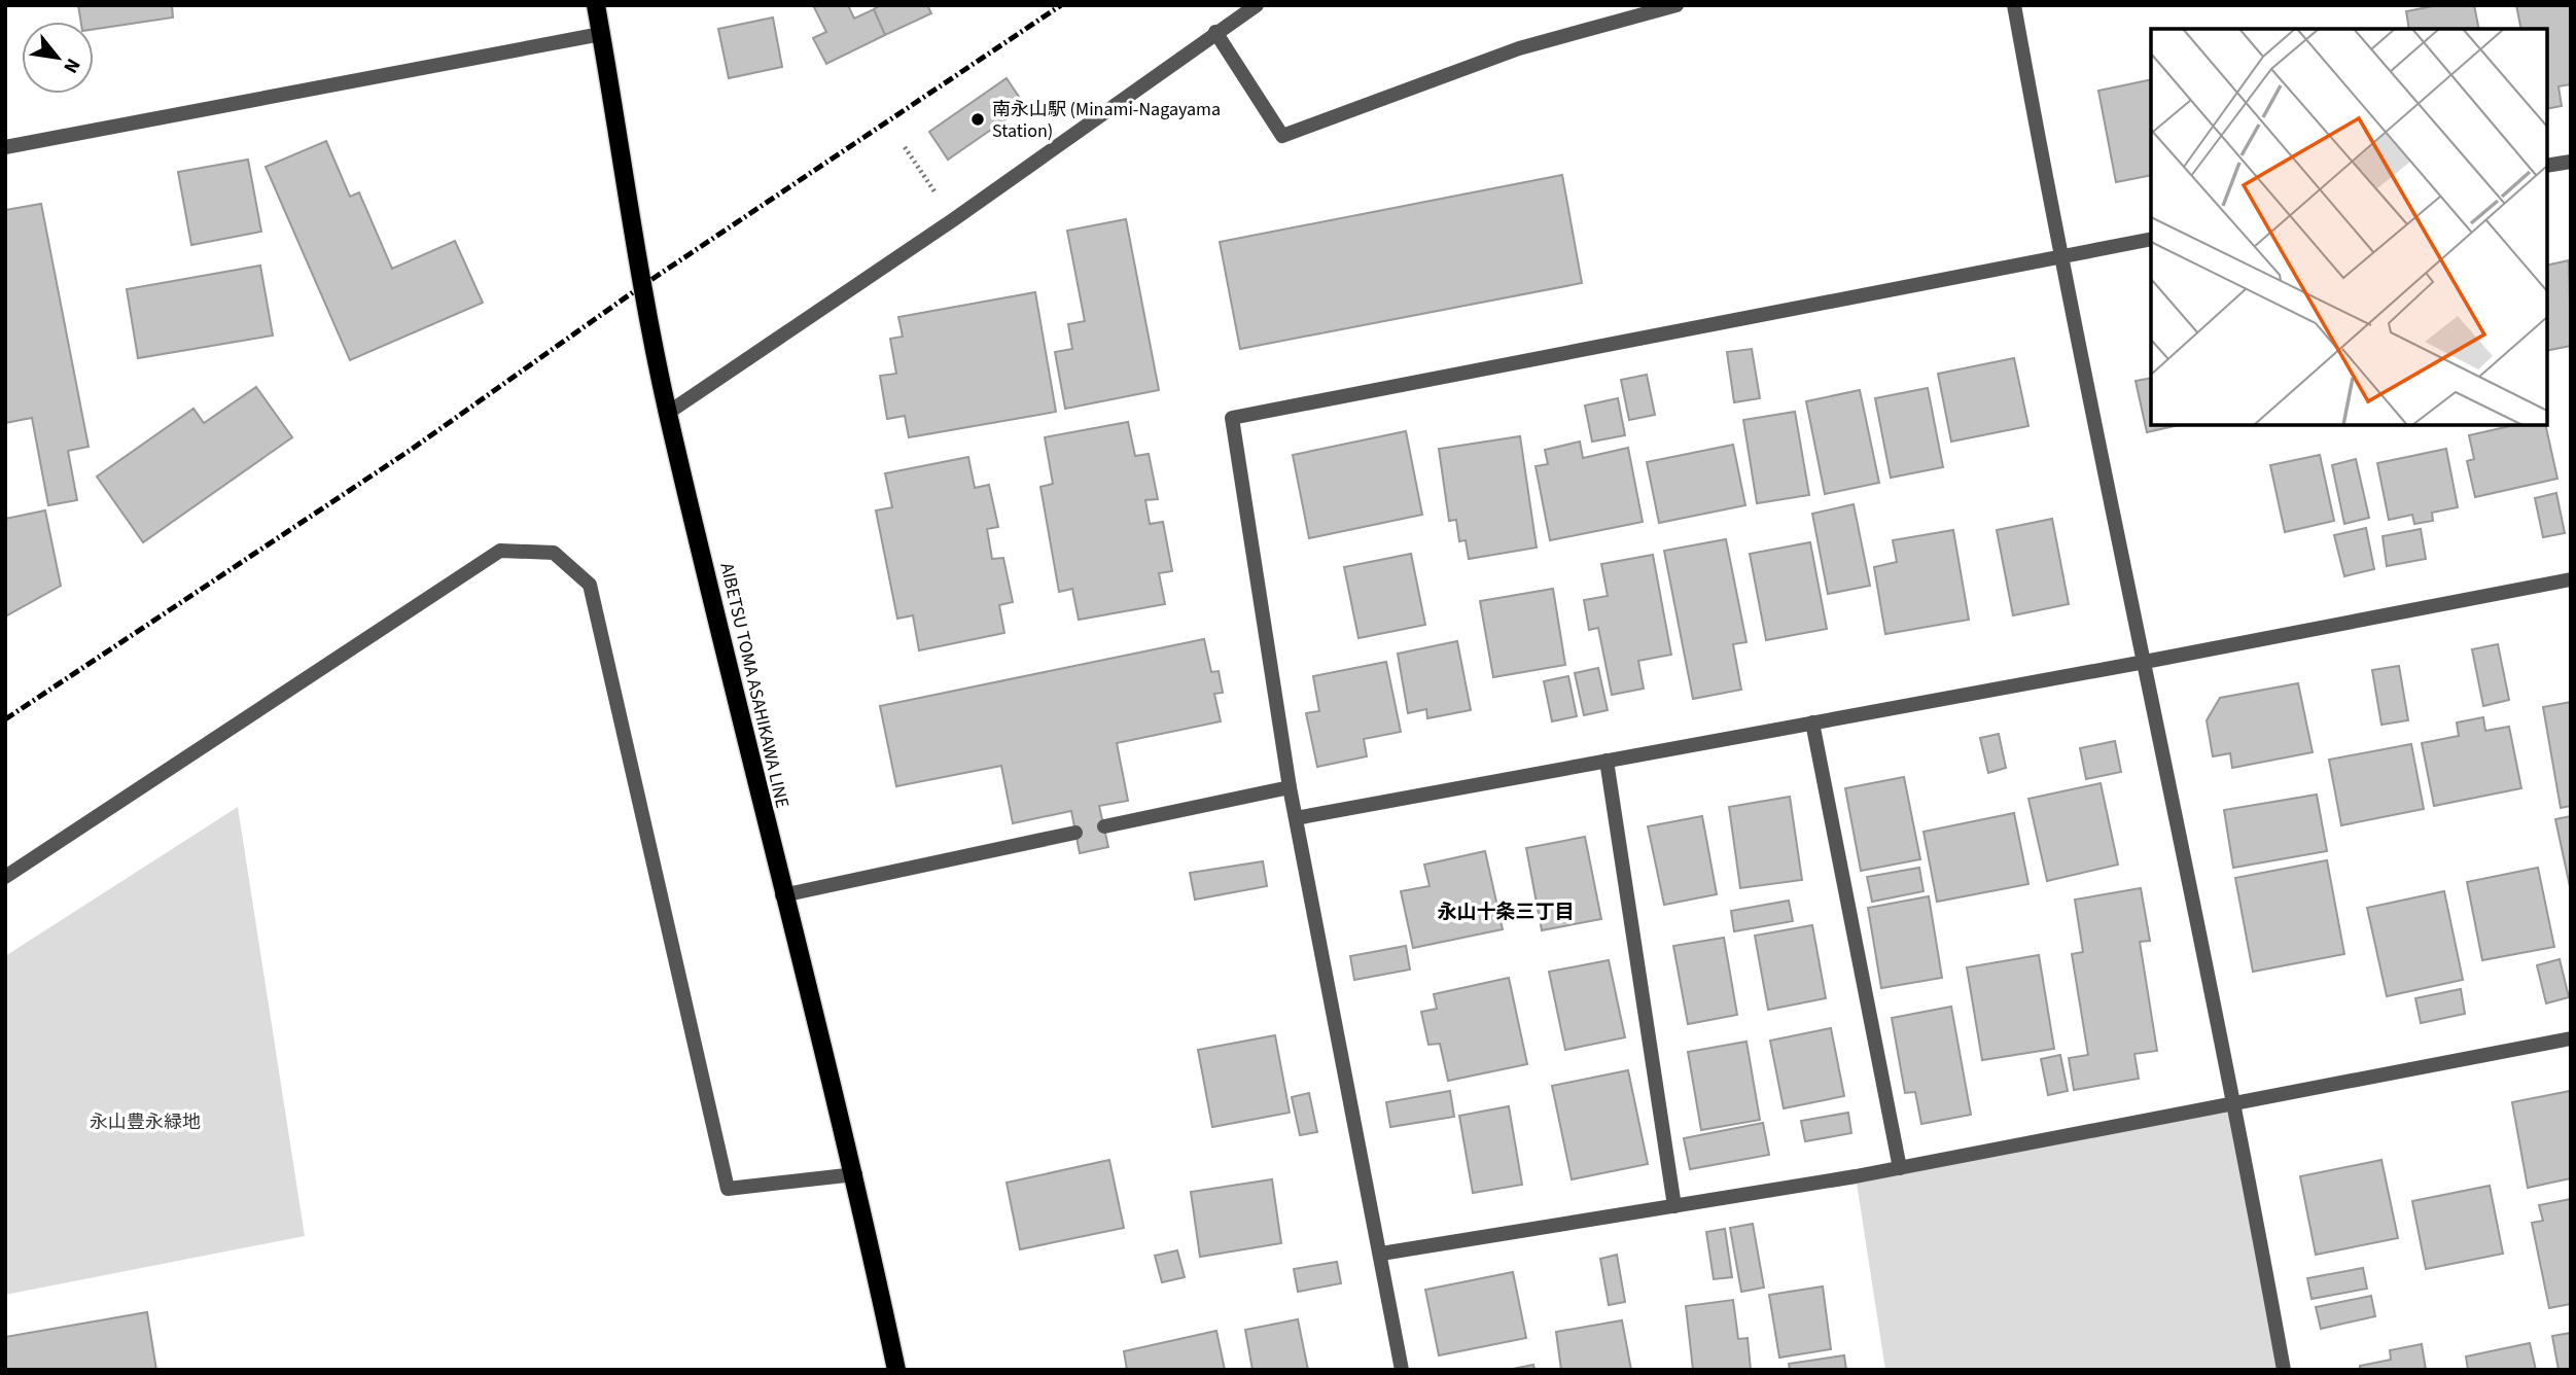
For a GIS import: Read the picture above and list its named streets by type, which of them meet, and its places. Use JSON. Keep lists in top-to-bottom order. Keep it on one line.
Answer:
{"streets":{"main road":["AIBETSU TOMA ASAHIKAWA LINE"]},"districts":["永山十条三丁目"],"parks":["永山豊永緑地"],"places":["南永山駅 (Minami-Nagayama Station)"],"north":"bottom right"}
